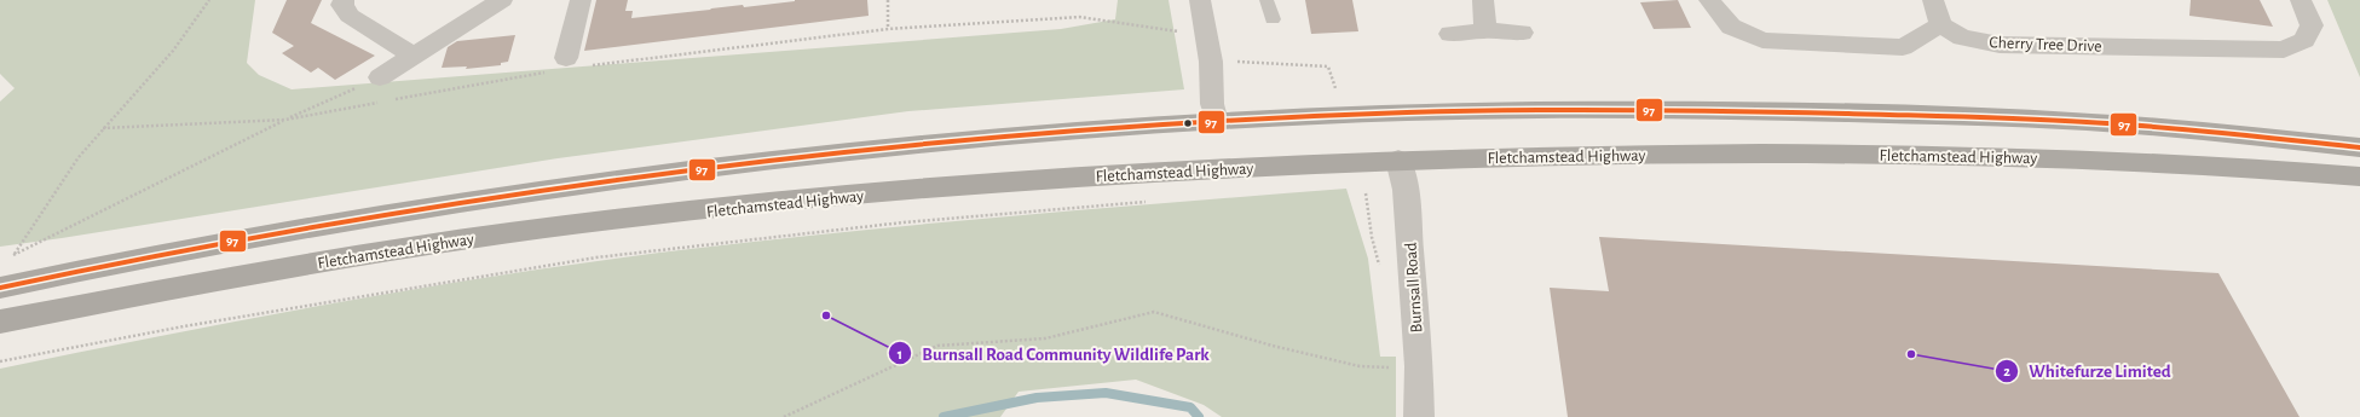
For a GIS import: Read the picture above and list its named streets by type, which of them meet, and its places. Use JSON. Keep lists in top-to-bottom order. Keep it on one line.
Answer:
{"streets":{"highway":["Fletchamstead Highway"],"street":["Cherry Tree Drive","Burnsall Road"]},"crossings":[["Fletchamstead Highway","Burnsall Road"]],"places":["Burnsall Road Community Wildlife Park","Whitefurze Limited"],"lines":["transit line 97"]}
